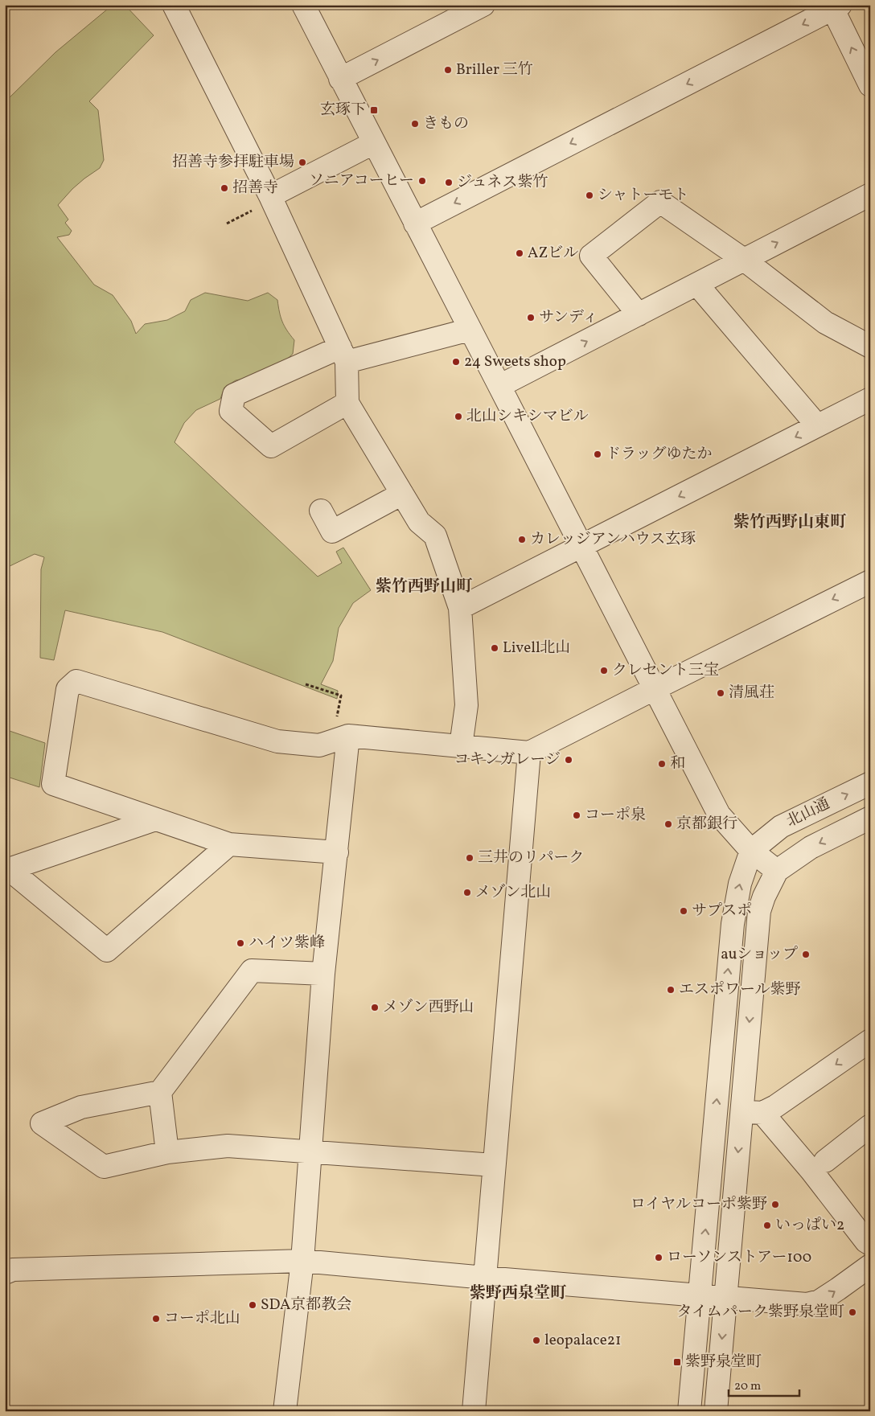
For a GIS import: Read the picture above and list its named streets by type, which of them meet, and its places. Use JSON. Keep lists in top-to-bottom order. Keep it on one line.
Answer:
{"streets":{"street":["北山通"]},"districts":["紫竹西野山東町","紫竹西野山町","紫野西泉堂町"],"places":{"other":["Briller 三竹","きもの","招善寺参拝駐車場","ソニアコーヒー","ジュネス紫竹","招善寺","シャトーモト","AZビル","サンディ","24 Sweets shop","北山シキシマビル","ドラッグゆたか","カレッジアンハウス玄琢","Livell北山","クレセント三宝","清風荘","コキンガレージ","和","コーポ泉","京都銀行","三井のリパーク","メゾン北山","サプスポ","ハイツ紫峰","auショップ","エスポワール紫野","メゾン西野山","ロイヤルコーポ紫野","いっぱい2","ローソンストアー100","SDA京都教会","タイムパーク紫野泉堂町","コーポ北山","leopalace21"],"transit":["玄琢下","紫野泉堂町"]},"scale_bar":"20 m"}
